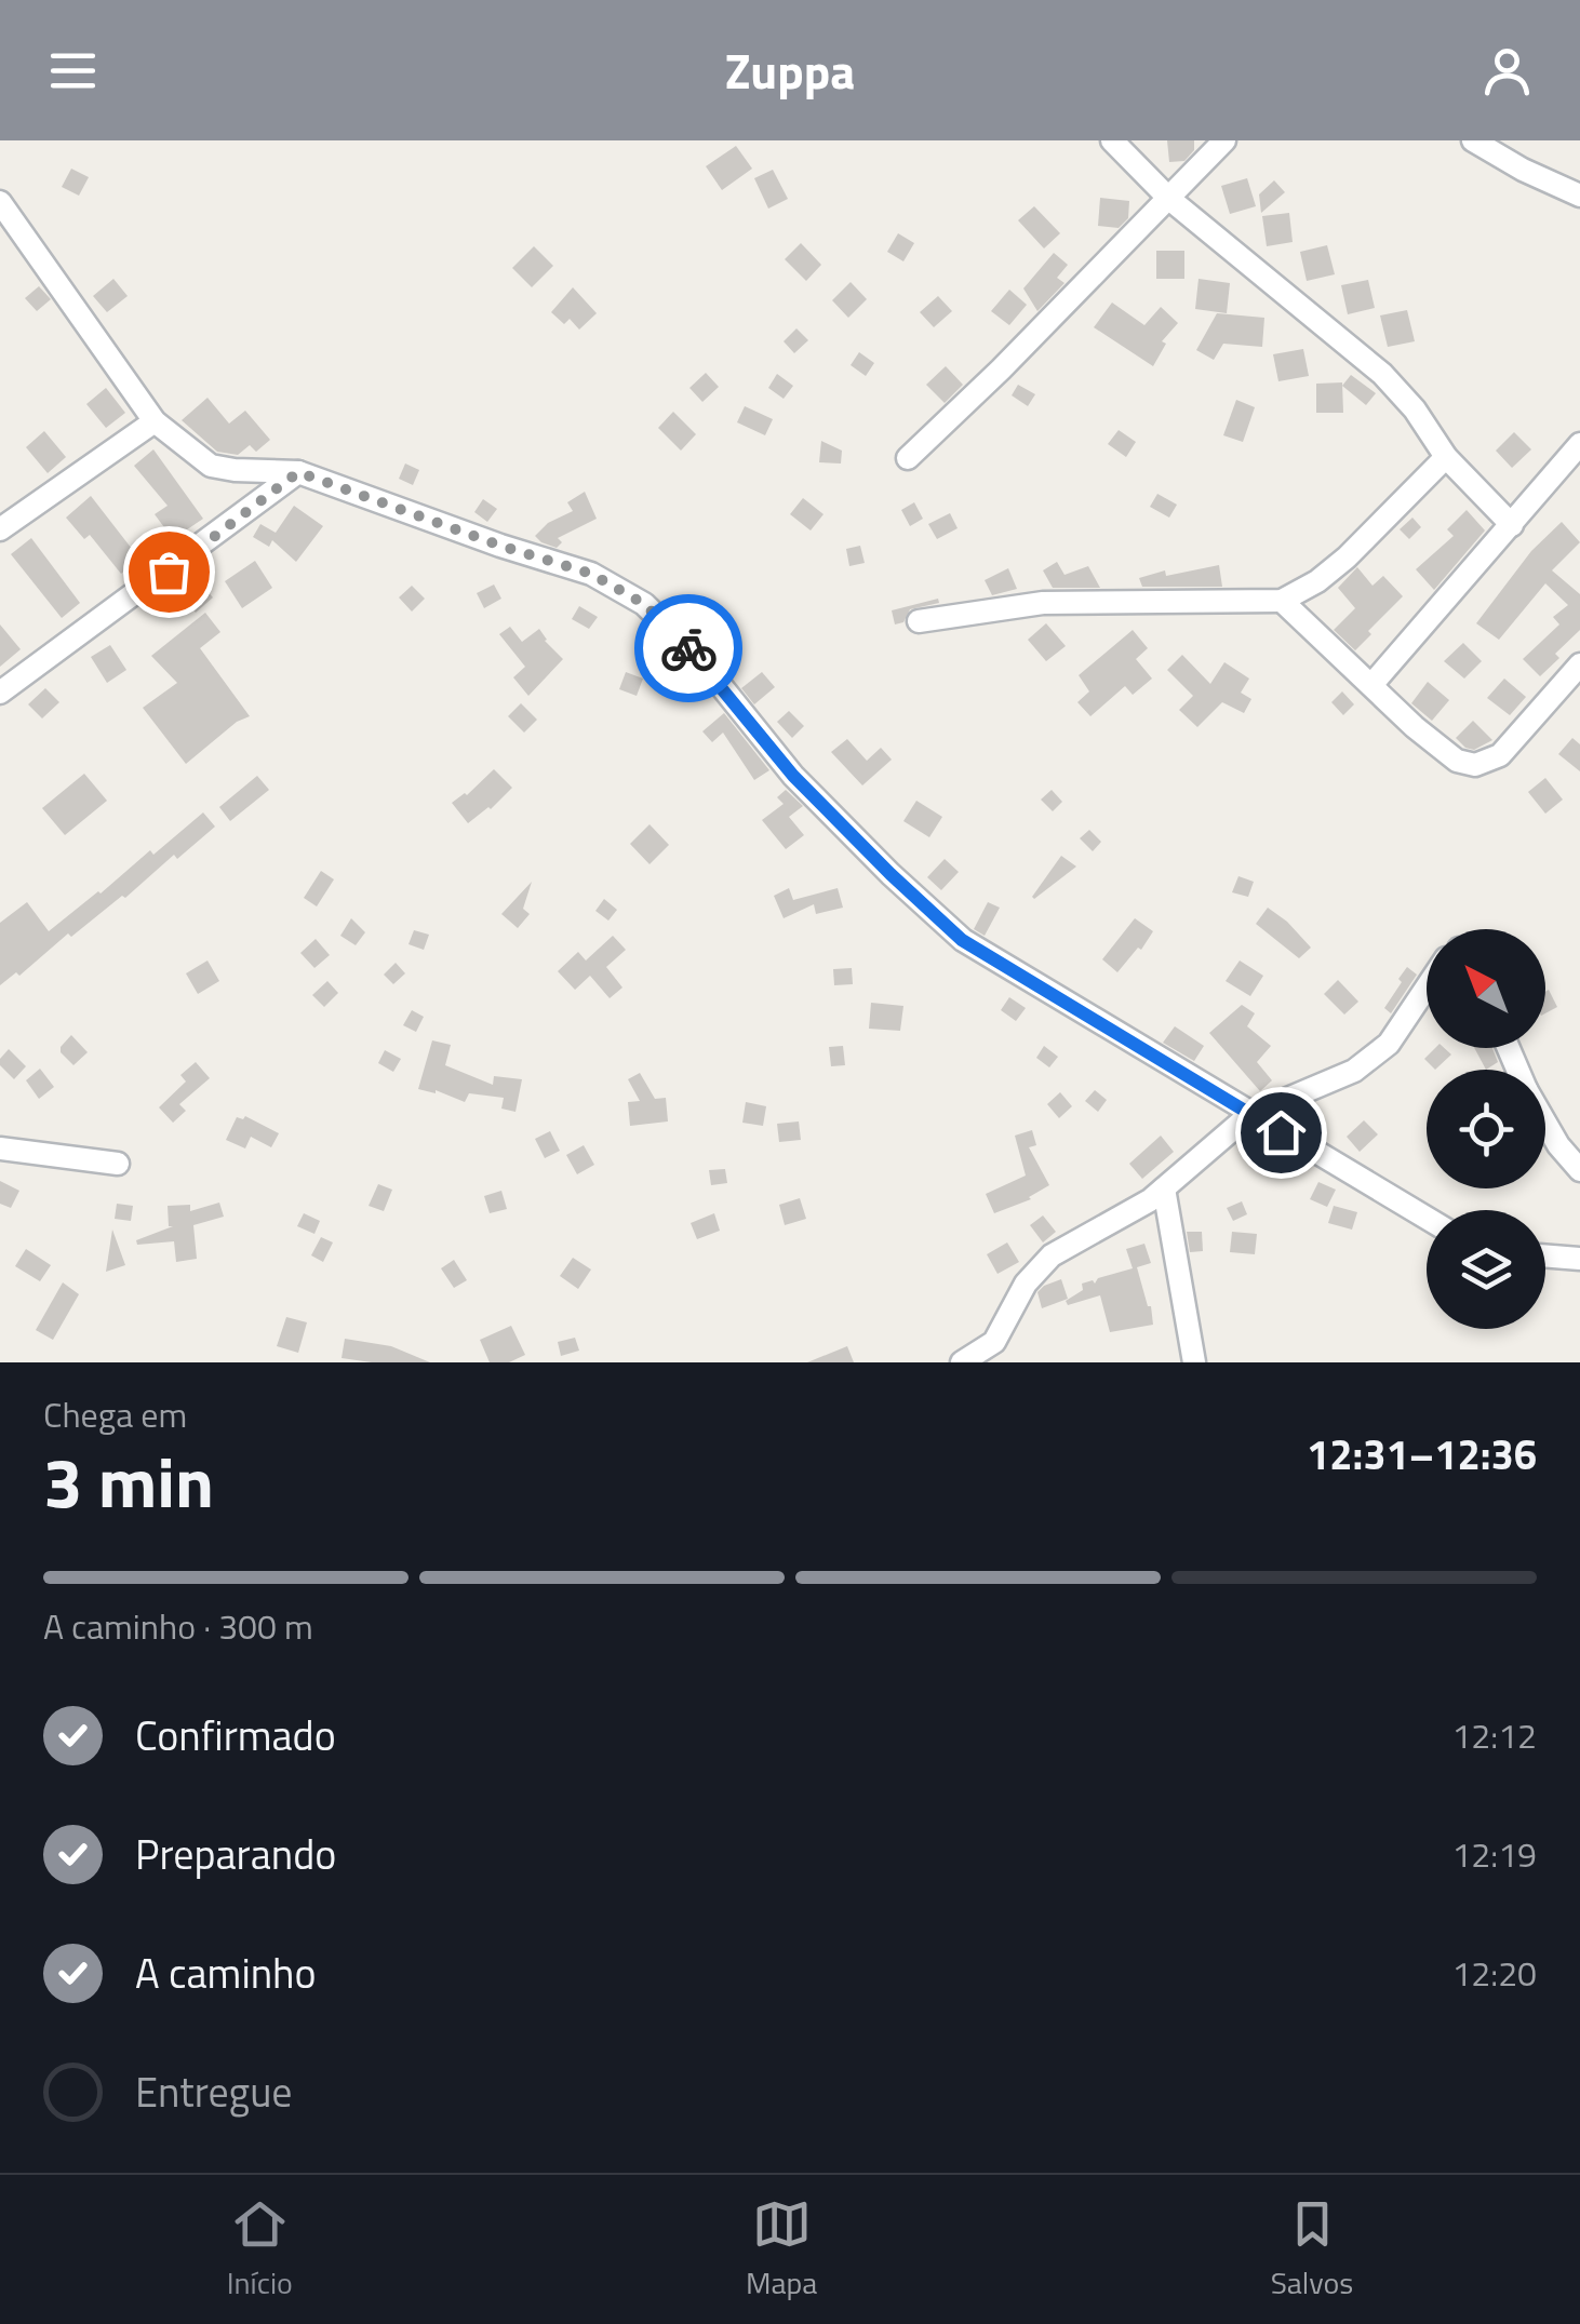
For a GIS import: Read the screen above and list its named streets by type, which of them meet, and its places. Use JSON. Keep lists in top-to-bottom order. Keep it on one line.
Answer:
{"north":"top left","page":{"header":"Zuppa","heading":["3 min","Chega em","12:31–12:36"],"bar":"A caminho · 300 m","list":[["Confirmado","12:12"],["Preparando","12:19"],["A caminho","12:20"],"Entregue"],"tabs":["Início","Mapa","Salvos"]}}
